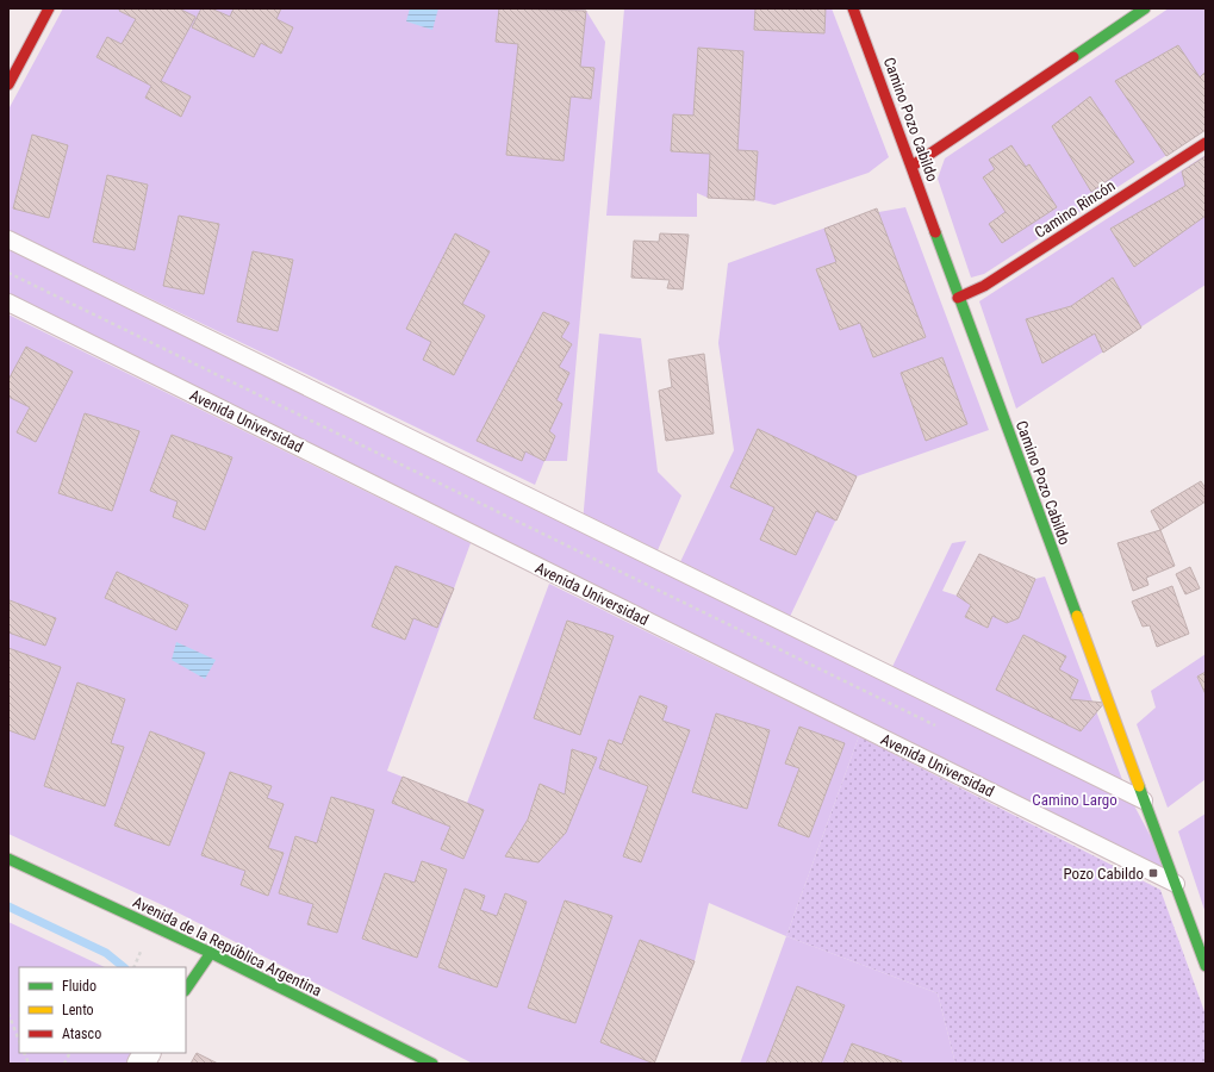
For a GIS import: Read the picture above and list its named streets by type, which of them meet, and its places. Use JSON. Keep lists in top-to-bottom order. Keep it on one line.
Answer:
{"streets":{"street":["Camino Pozo Cabildo","Camino Rincón","Avenida de la República Argentina"],"lane":["Avenida Universidad"]},"crossings":[["Camino Pozo Cabildo","Camino Rincón"],["Camino Pozo Cabildo","Avenida Universidad"]],"parks":["Camino Largo"],"places":{"transit":["Pozo Cabildo"]},"legend":["Fluido","Lento","Atasco"]}
